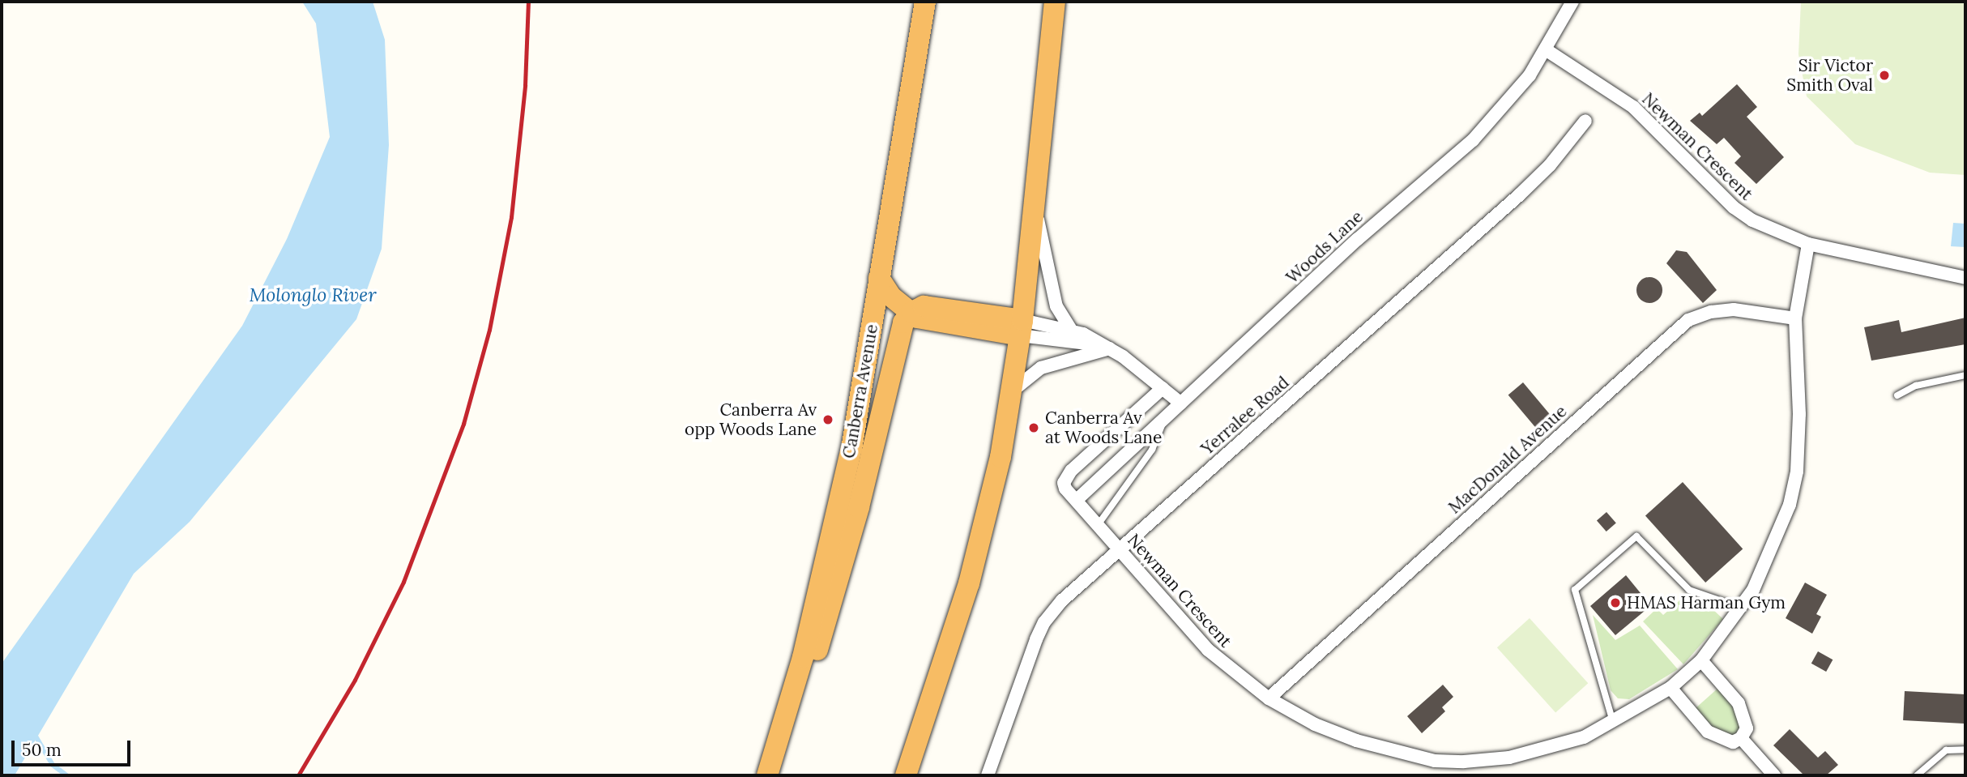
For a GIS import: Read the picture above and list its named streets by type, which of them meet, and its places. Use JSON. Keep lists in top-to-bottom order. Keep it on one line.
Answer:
{"streets":{"highway":["Canberra Avenue"],"street":["Newman Crescent","Woods Lane","Yerralee Road","MacDonald Avenue"]},"crossings":[["Newman Crescent","Woods Lane"],["Newman Crescent","Yerralee Road"],["Newman Crescent","MacDonald Avenue"]],"water":["Molonglo River"],"places":["Sir Victor Smith Oval","Canberra Av opp Woods Lane","Canberra Av at Woods Lane","HMAS Harman Gym"],"scale_bar":"50 m"}
